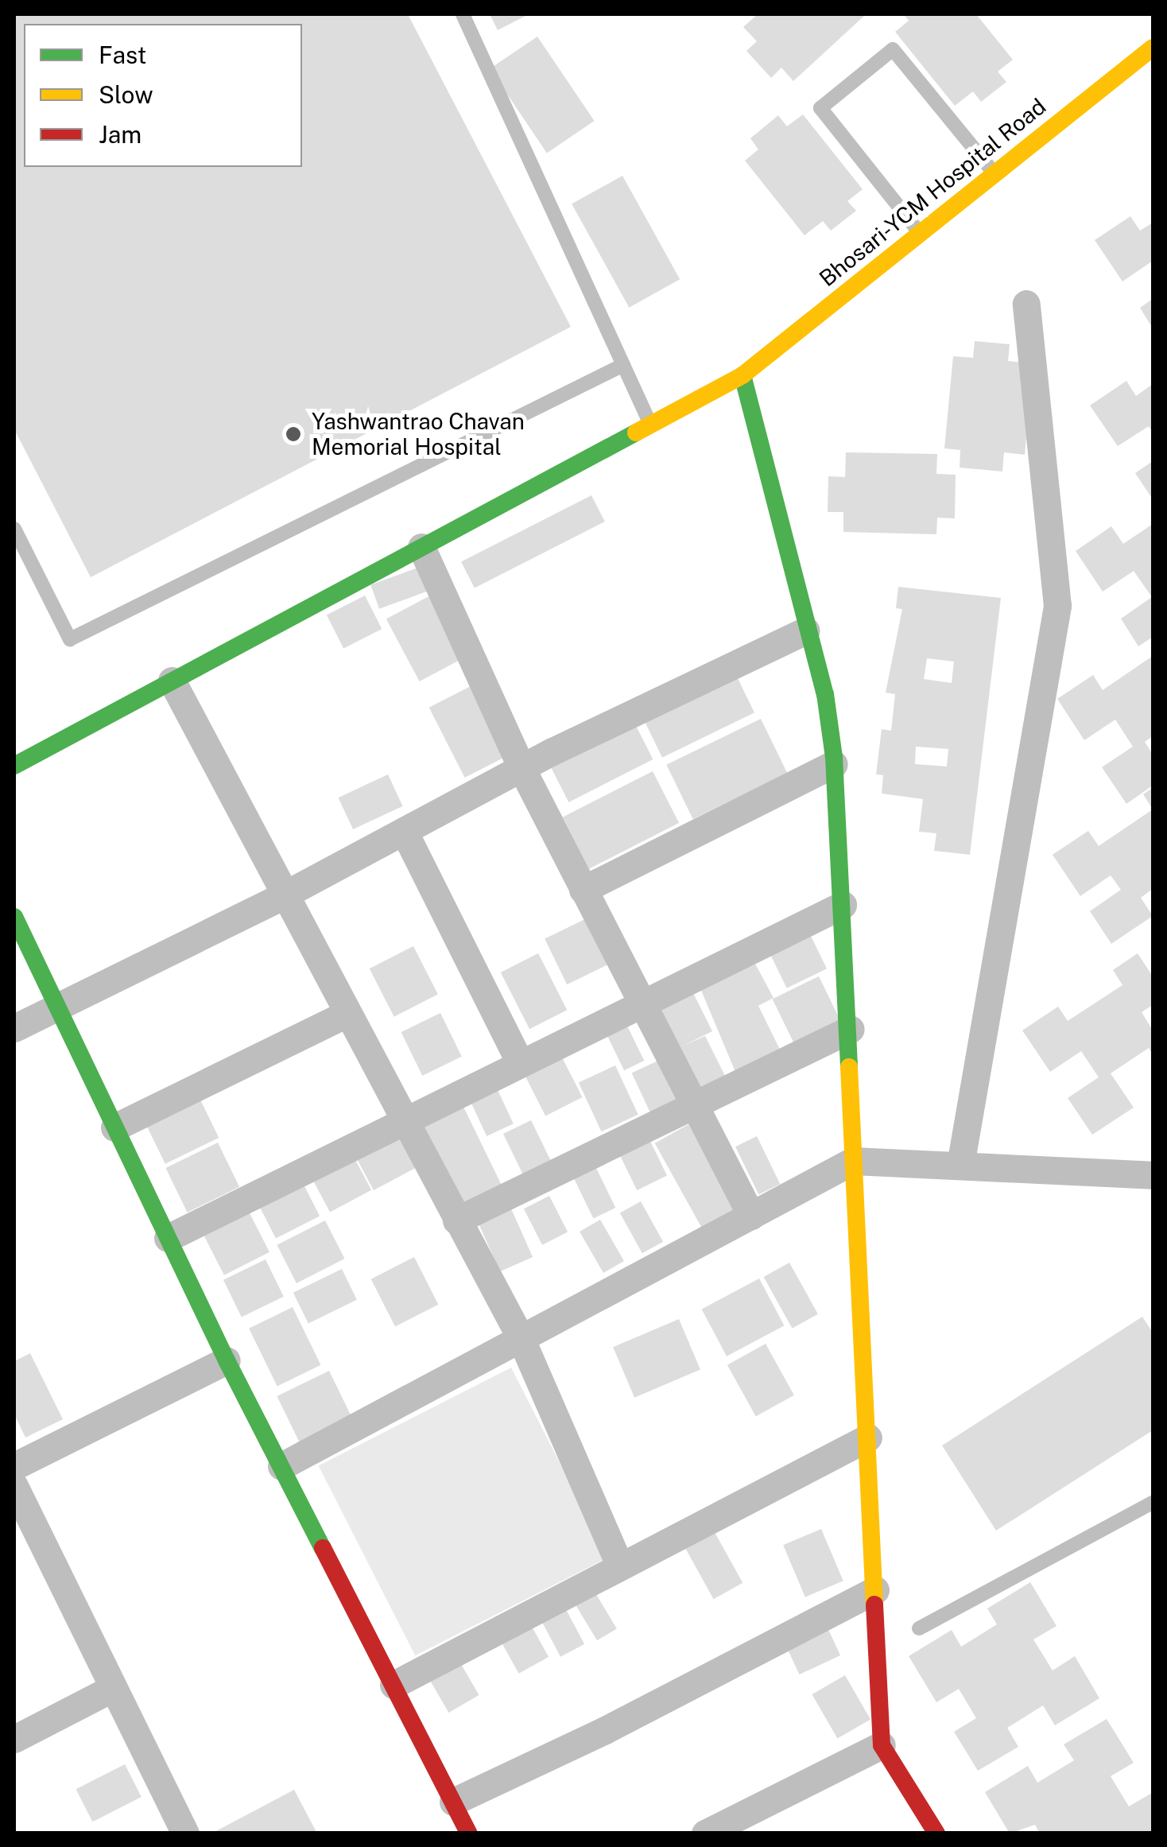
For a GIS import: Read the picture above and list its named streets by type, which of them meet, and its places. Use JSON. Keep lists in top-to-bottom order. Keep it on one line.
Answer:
{"streets":{"street":["Bhosari-YCM Hospital Road"]},"places":["Yashwantrao Chavan Memorial Hospital"],"legend":["Fast","Slow","Jam"]}
